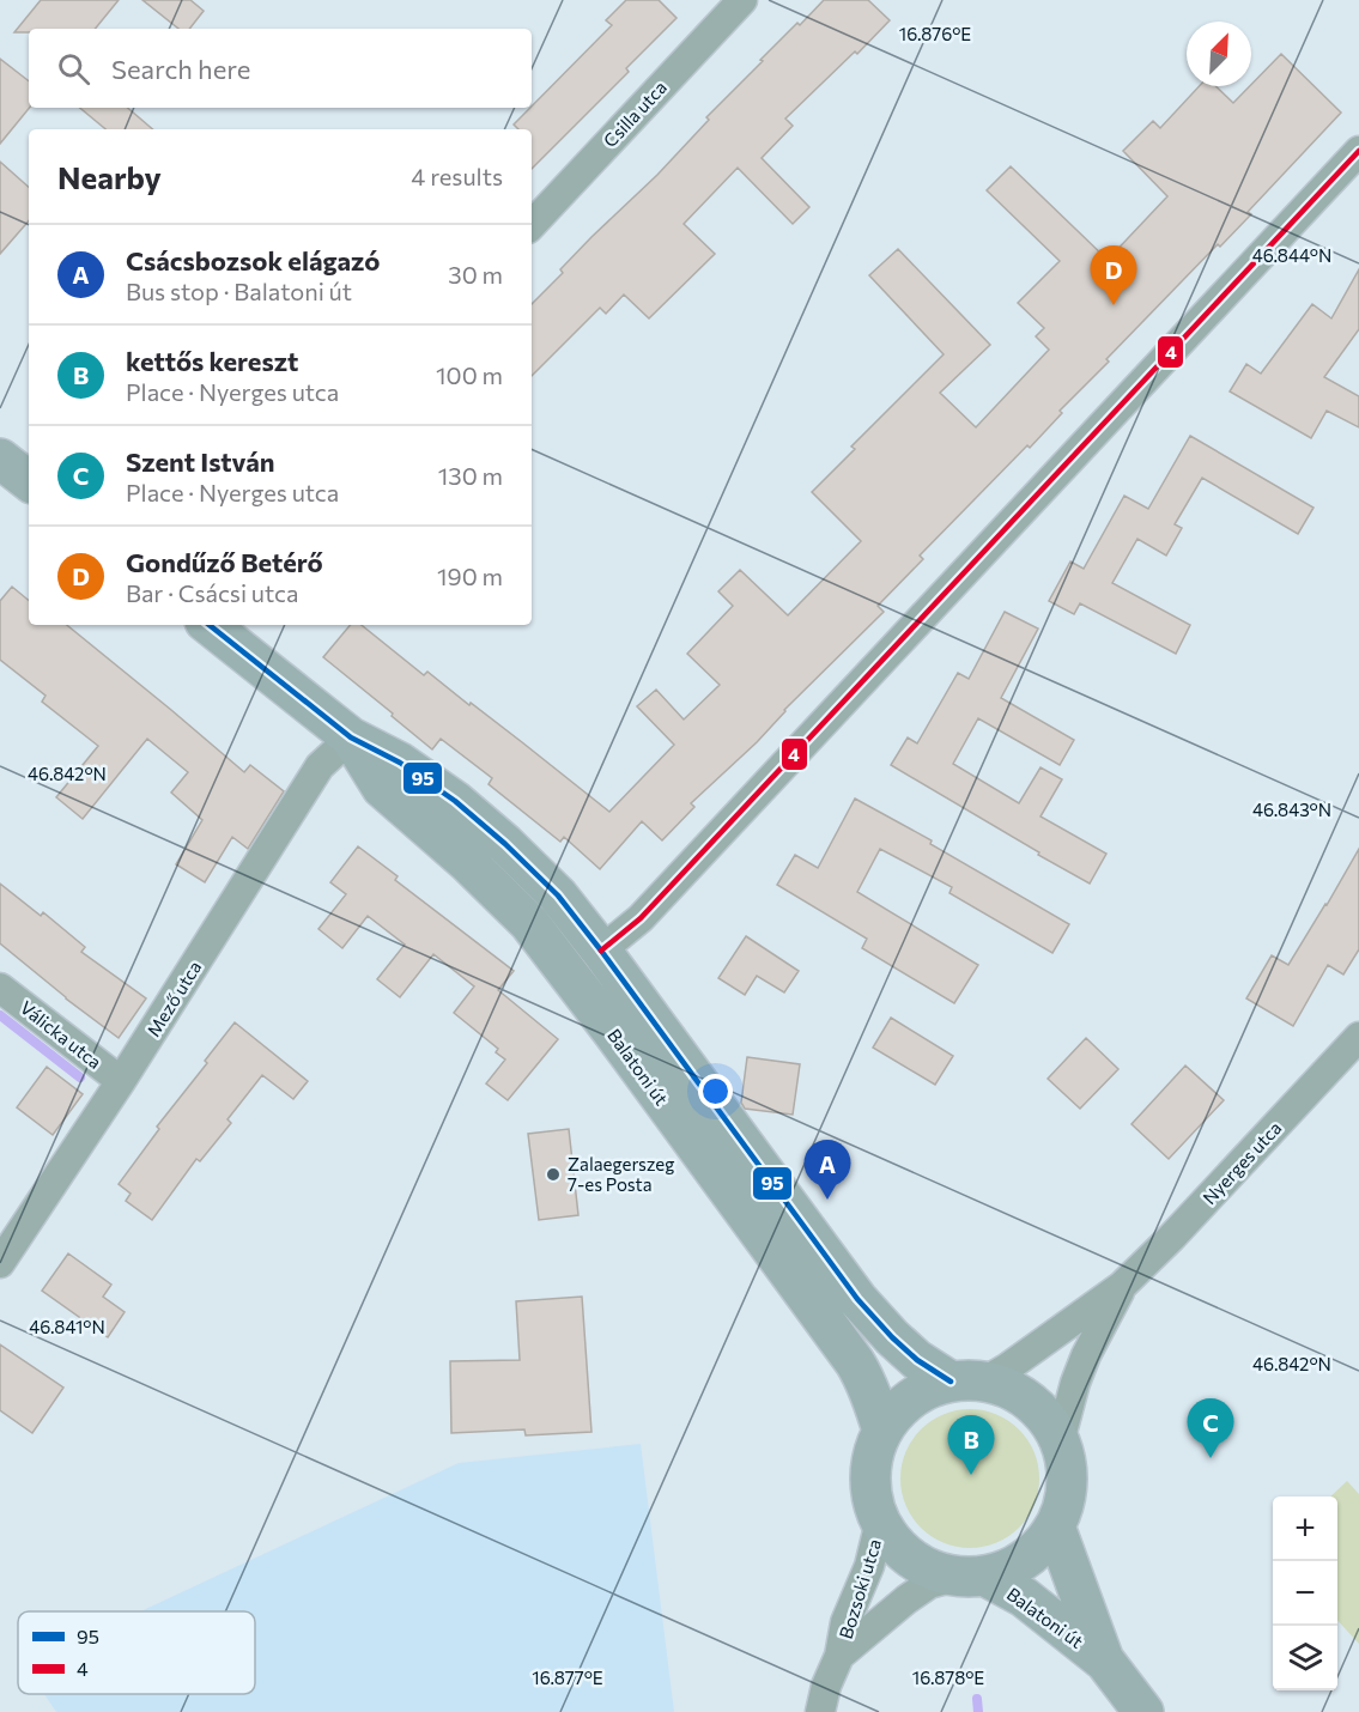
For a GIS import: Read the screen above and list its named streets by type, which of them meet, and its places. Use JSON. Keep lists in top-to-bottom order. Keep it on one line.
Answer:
{"streets":{"main road":["Balatoni út"],"street":["Csilla utca","Mező utca","Válicka utca","Nyerges utca","Bozsoki utca"]},"crossings":[["Mező utca","Válicka utca"],["Mező utca","Balatoni út"],["Balatoni út","Nyerges utca"],["Balatoni út","Bozsoki utca"],["Nyerges utca","Bozsoki utca"]],"places":["Zalaegerszeg 7-es Posta"],"lines":["transit line 4","transit line 95"],"legend":["95","4"],"north":"top right","page":{"search":"Search here","heading":["Nearby","4 results"],"list":[{"mark":"A","name":"Csácsbozsok elágazó","note":"Bus stop · Balatoni út","value":"30 m"},{"mark":"B","name":"kettős kereszt","note":"Place · Nyerges utca","value":"100 m"},{"mark":"C","name":"Szent István","note":"Place · Nyerges utca","value":"130 m"},{"mark":"D","name":"Gondűző Betérő","note":"Bar · Csácsi utca","value":"190 m"}],"pins":["D","A","C","B"],"map_buttons":["+","−"]},"coordinates":["16.876°E","46.844°N","46.842°N","46.843°N","46.841°N","16.877°E","16.878°E"]}
